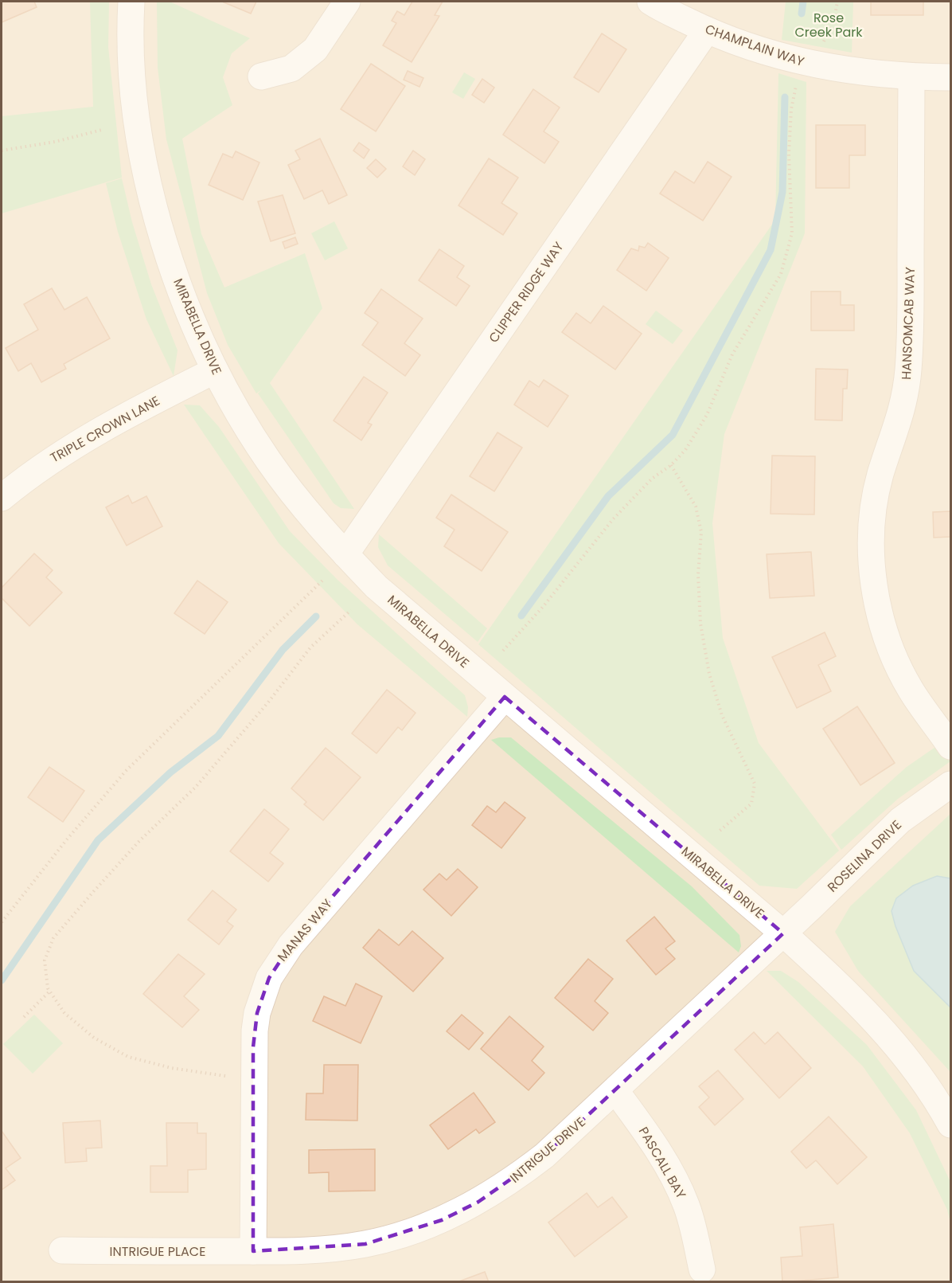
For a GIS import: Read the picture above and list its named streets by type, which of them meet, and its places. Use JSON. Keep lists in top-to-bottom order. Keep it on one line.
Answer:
{"streets":{"street":["CHAMPLAIN WAY","CLIPPER RIDGE WAY","HANSOMCAB WAY","MIRABELLA DRIVE","TRIPLE CROWN LANE","ROSELINA DRIVE","MANAS WAY","INTRIGUE DRIVE","PASCALL BAY","INTRIGUE PLACE"]},"crossings":[["CHAMPLAIN WAY","CLIPPER RIDGE WAY"],["CHAMPLAIN WAY","HANSOMCAB WAY"],["CLIPPER RIDGE WAY","MIRABELLA DRIVE"],["MIRABELLA DRIVE","TRIPLE CROWN LANE"],["MIRABELLA DRIVE","ROSELINA DRIVE"],["MIRABELLA DRIVE","MANAS WAY"],["MIRABELLA DRIVE","INTRIGUE DRIVE"],["ROSELINA DRIVE","INTRIGUE DRIVE"],["MANAS WAY","INTRIGUE DRIVE"],["MANAS WAY","INTRIGUE PLACE"],["INTRIGUE DRIVE","PASCALL BAY"],["INTRIGUE DRIVE","INTRIGUE PLACE"]],"parks":["Rose Creek Park"]}
